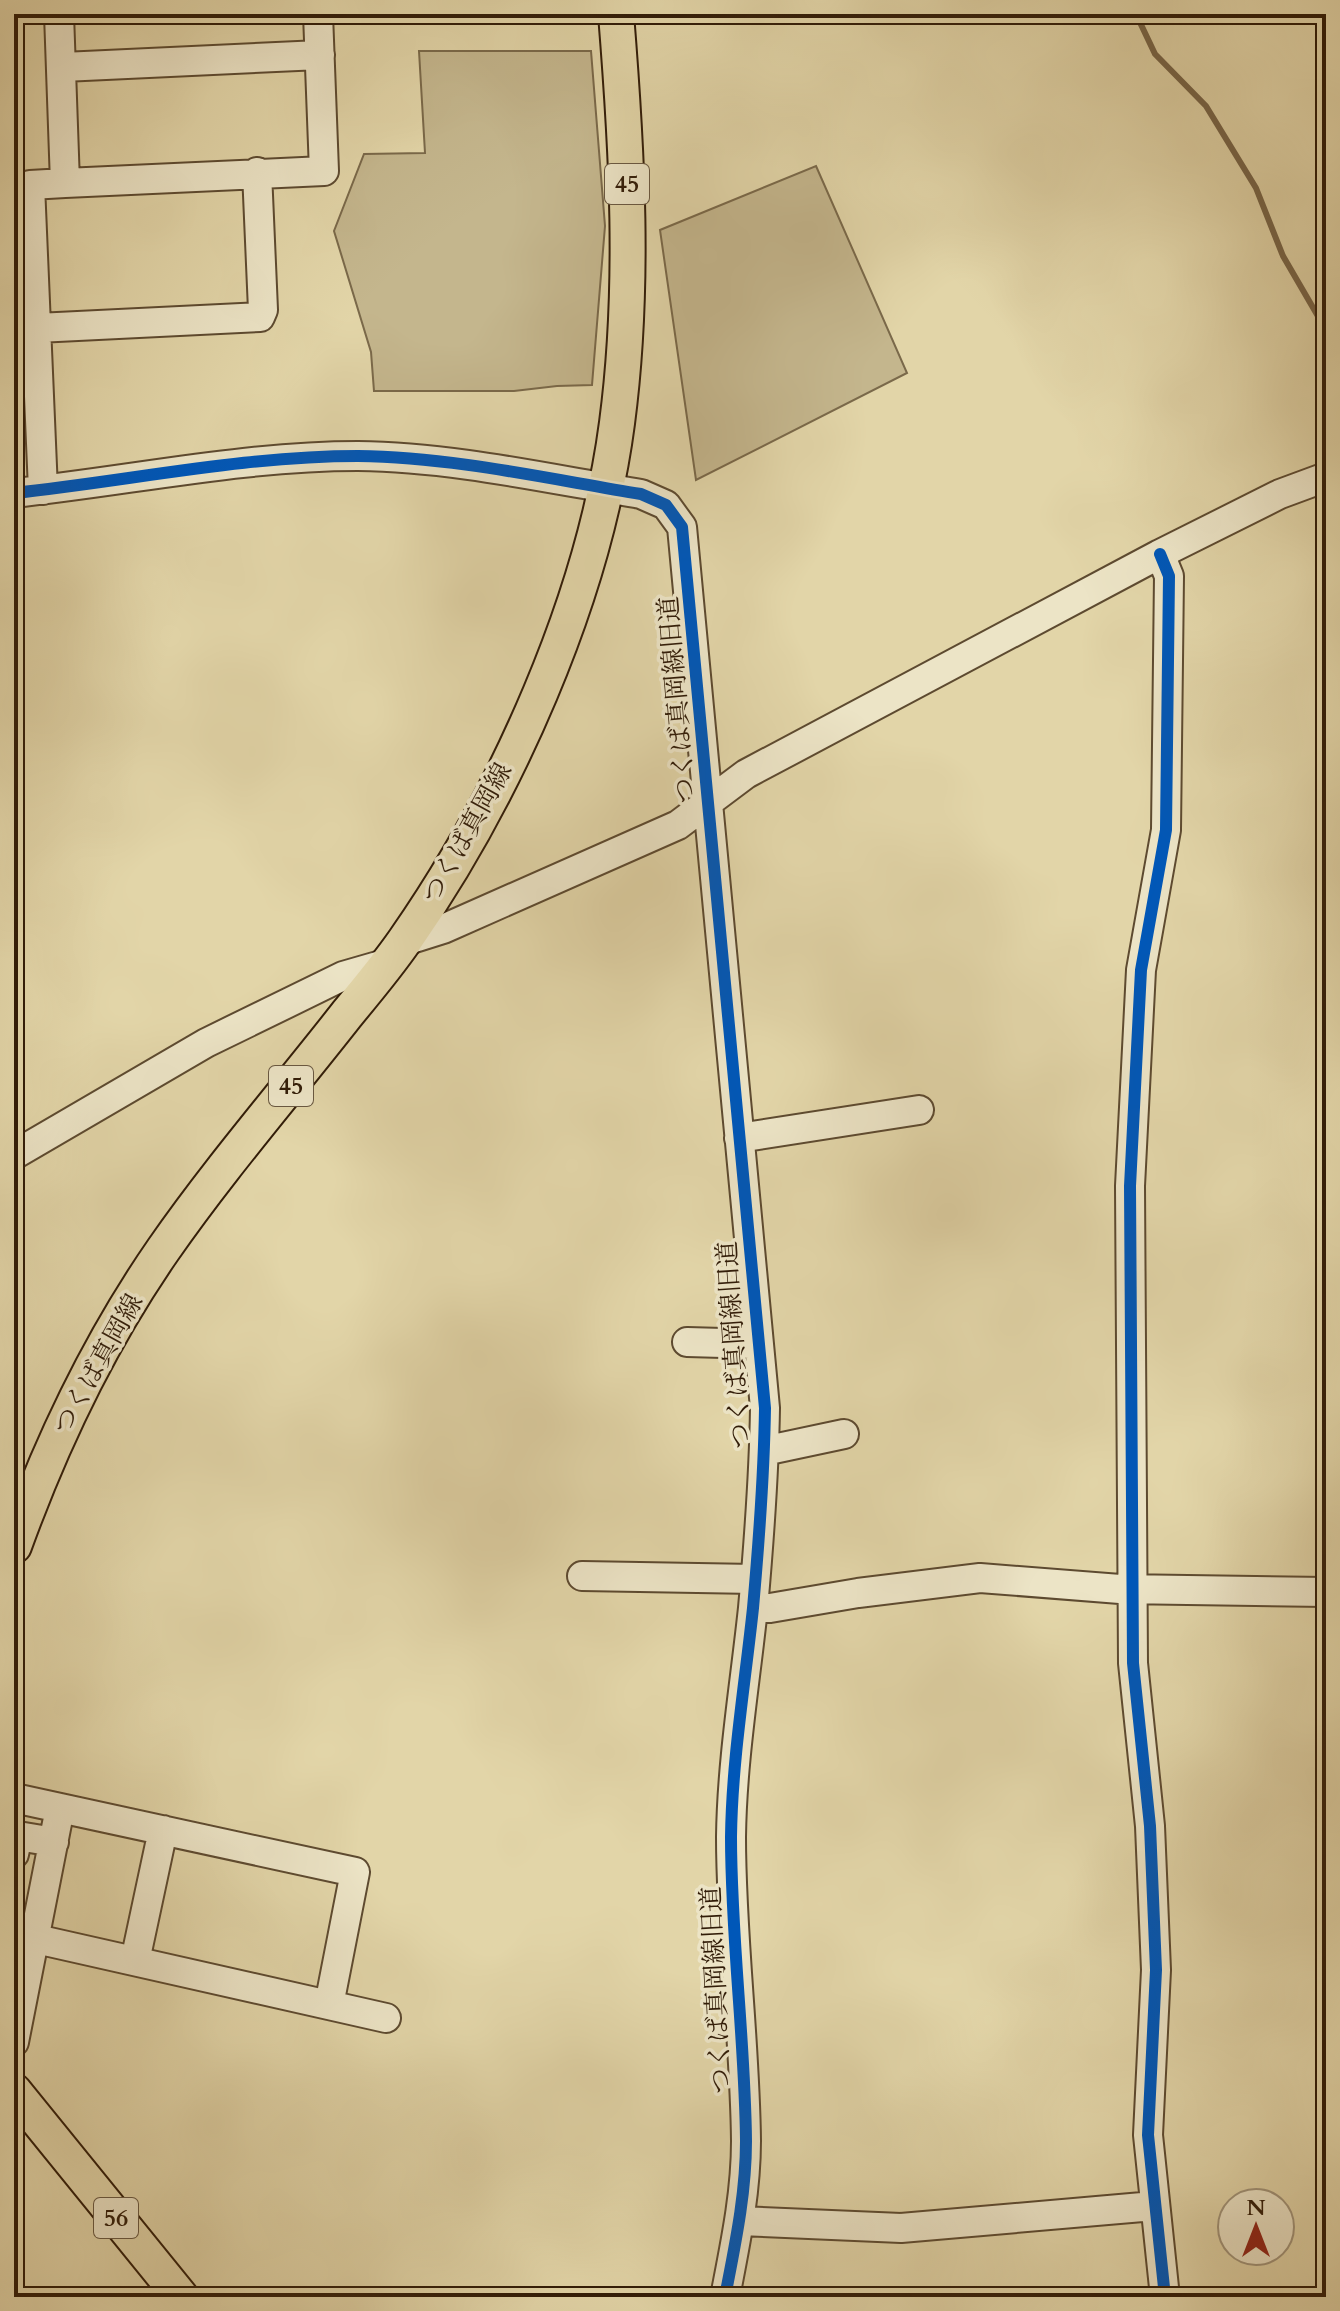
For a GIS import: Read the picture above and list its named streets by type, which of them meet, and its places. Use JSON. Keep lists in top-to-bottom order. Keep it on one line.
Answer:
{"streets":{"main road":["45","つくば真岡線","56"],"street":["つくば真岡線旧道"]},"crossings":[["つくば真岡線旧道","つくば真岡線"]],"north":"top"}
